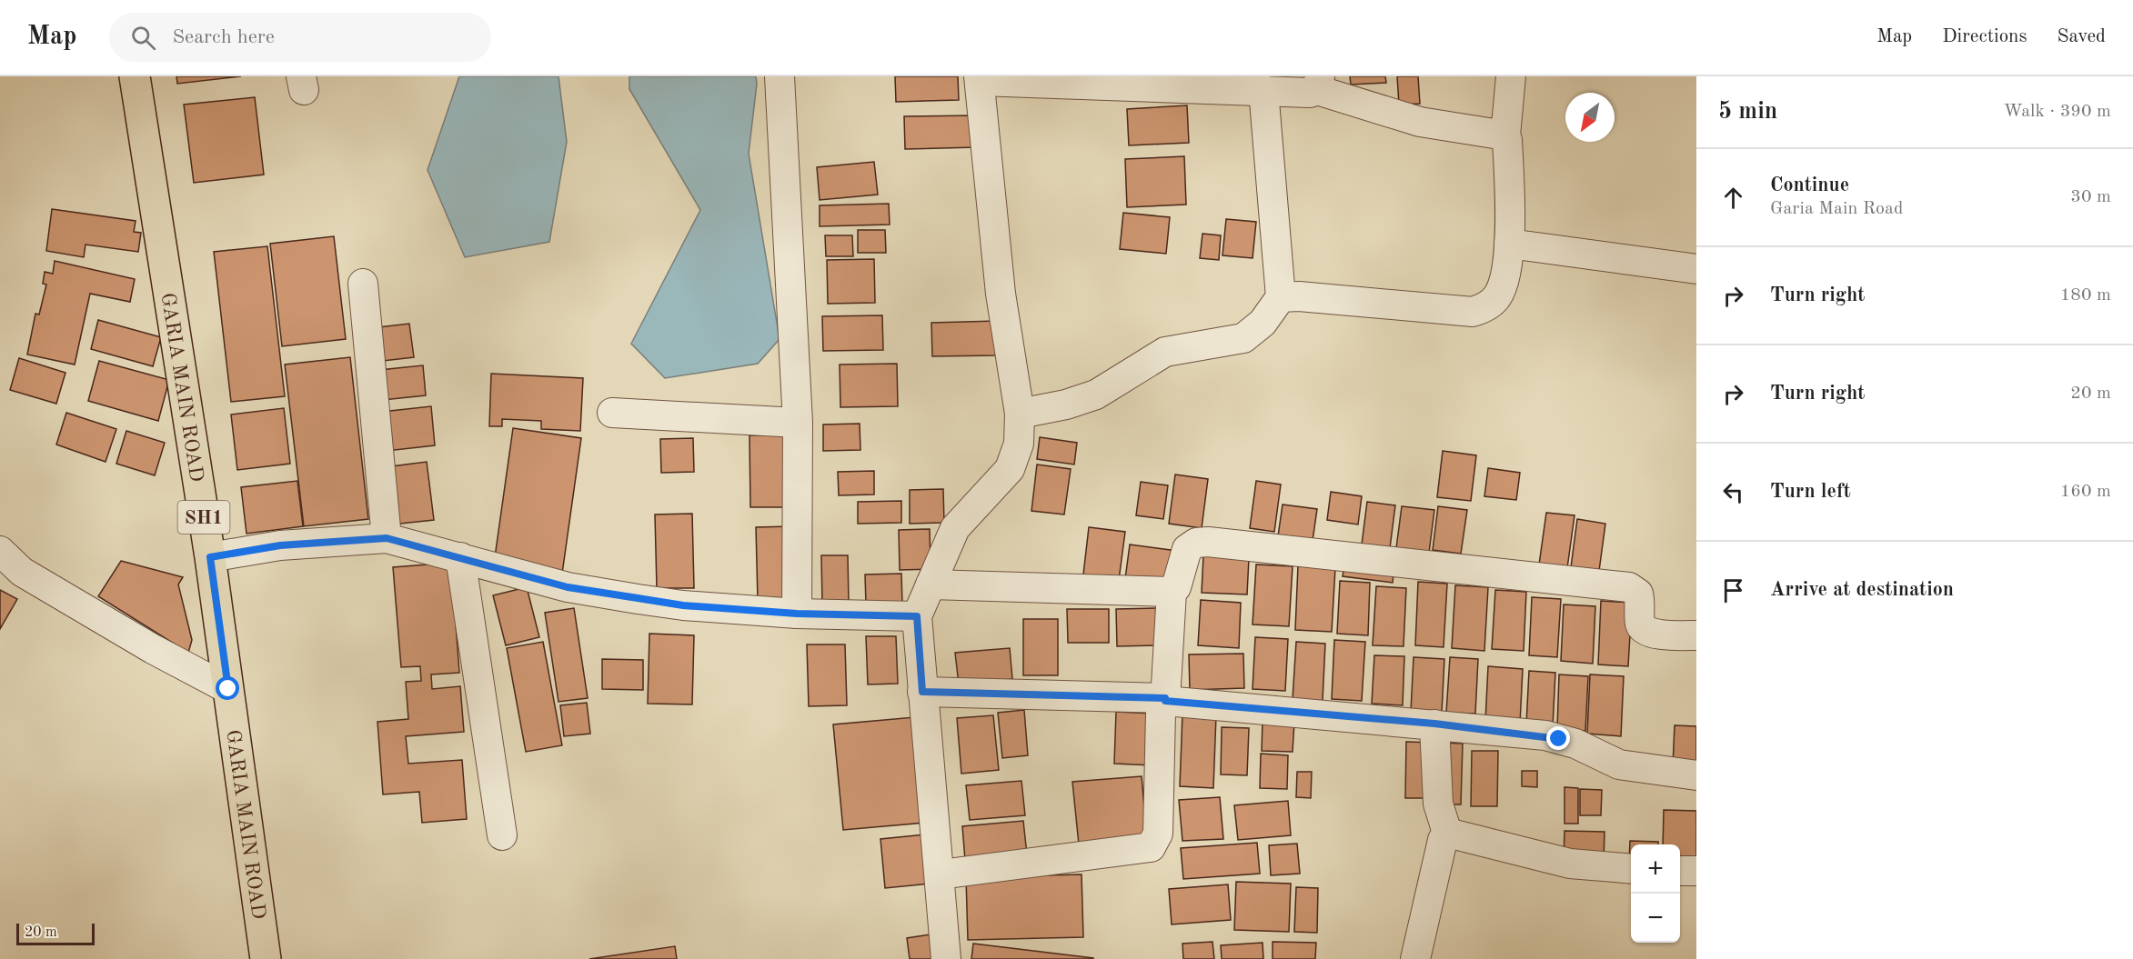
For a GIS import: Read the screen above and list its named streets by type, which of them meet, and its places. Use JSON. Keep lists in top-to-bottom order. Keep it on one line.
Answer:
{"streets":{"main road":["GARIA MAIN ROAD","SH1"]},"scale_bar":"20 m","north":"bottom left","page":{"header":"Map","search":"Search here","nav":["Map","Directions","Saved"],"heading":["5 min","Walk · 390 m"],"list":[["Continue","Garia Main Road","30 m"],["Turn right","180 m"],["Turn right","20 m"],["Turn left","160 m"],"Arrive at destination"],"map_buttons":["+","−"],"scale":"20 m"}}
